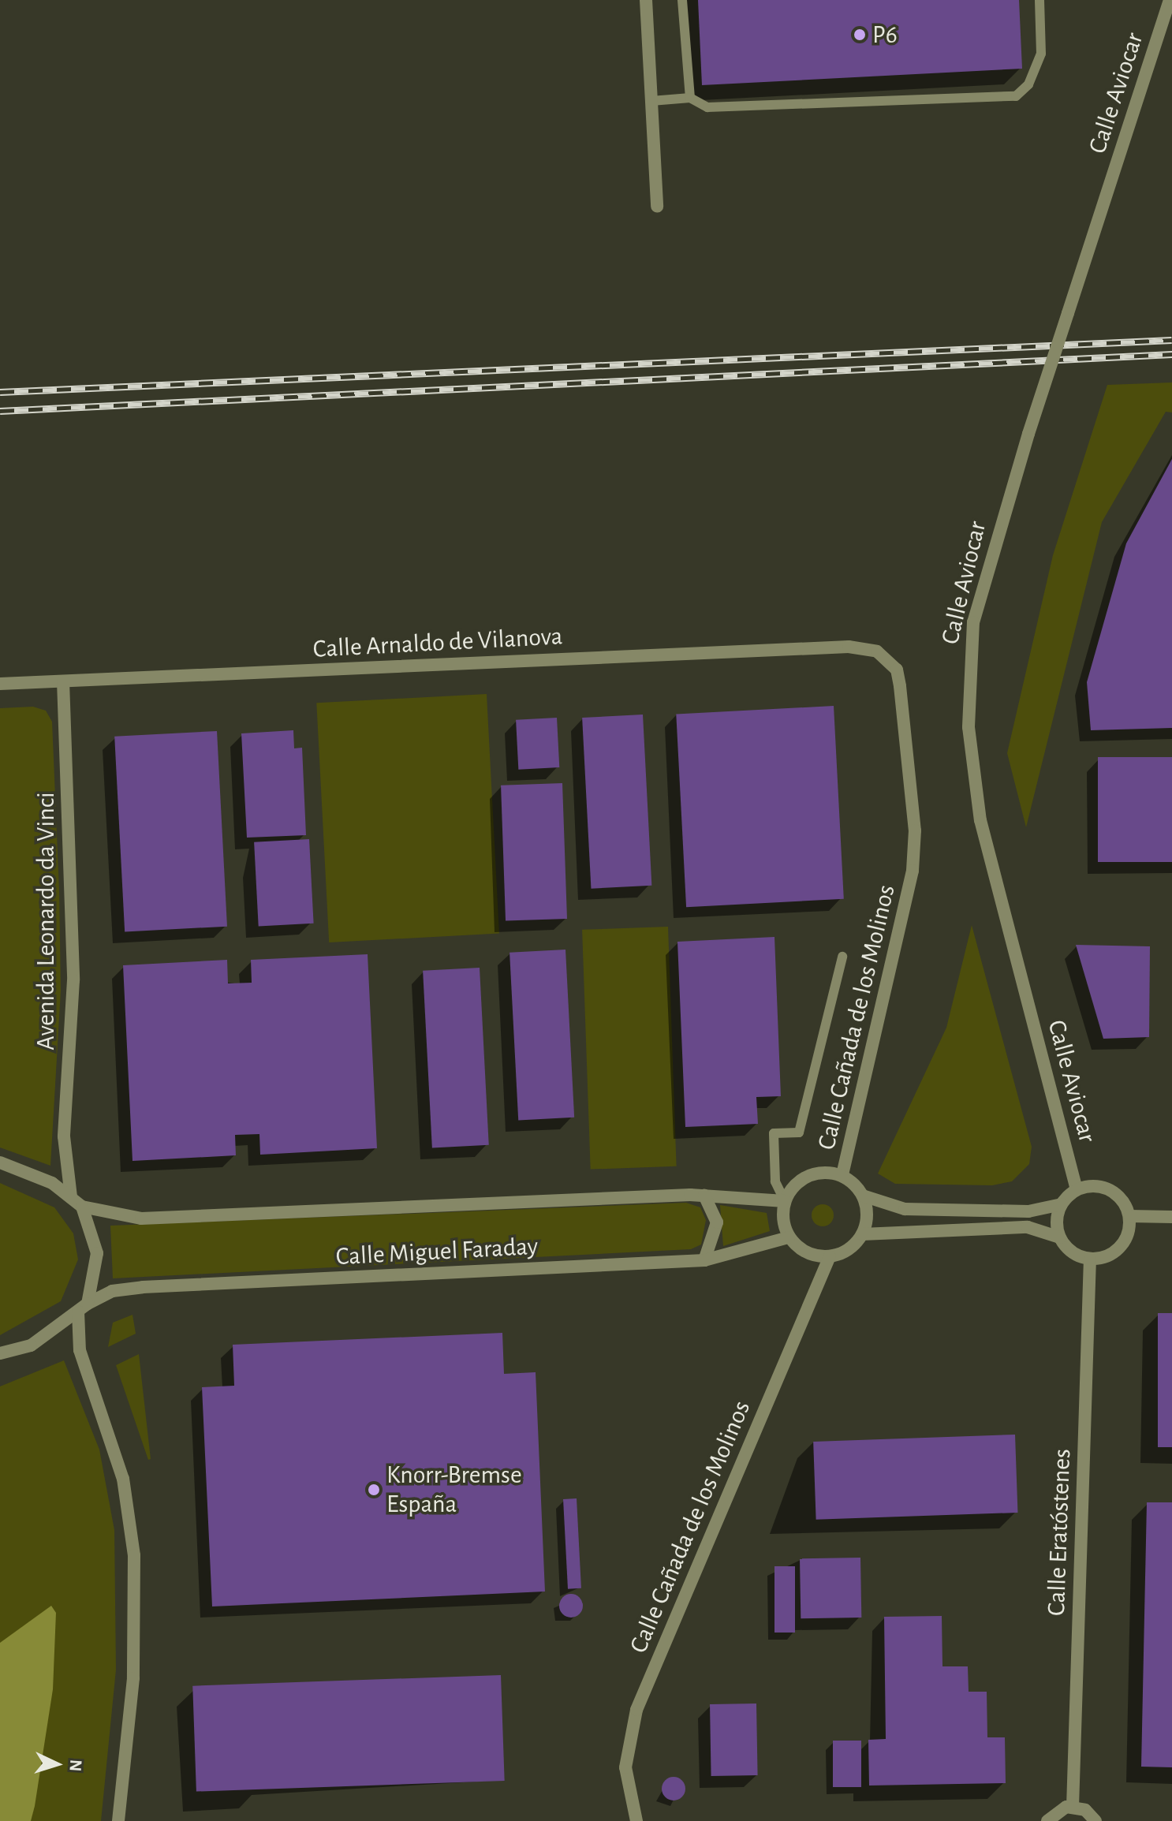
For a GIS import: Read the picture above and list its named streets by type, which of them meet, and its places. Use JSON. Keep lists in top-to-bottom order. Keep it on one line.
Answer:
{"streets":{"street":["Calle Aviocar","Calle Arnaldo de Vilanova","Avenida Leonardo da Vinci","Calle Cañada de los Molinos","Calle Miguel Faraday","Calle Eratóstenes"]},"crossings":[["Calle Aviocar","Calle Eratóstenes"],["Calle Arnaldo de Vilanova","Avenida Leonardo da Vinci"],["Calle Arnaldo de Vilanova","Calle Cañada de los Molinos"],["Calle Cañada de los Molinos","Calle Miguel Faraday"]],"places":["P6","Knorr-Bremse España"],"north":"right"}
